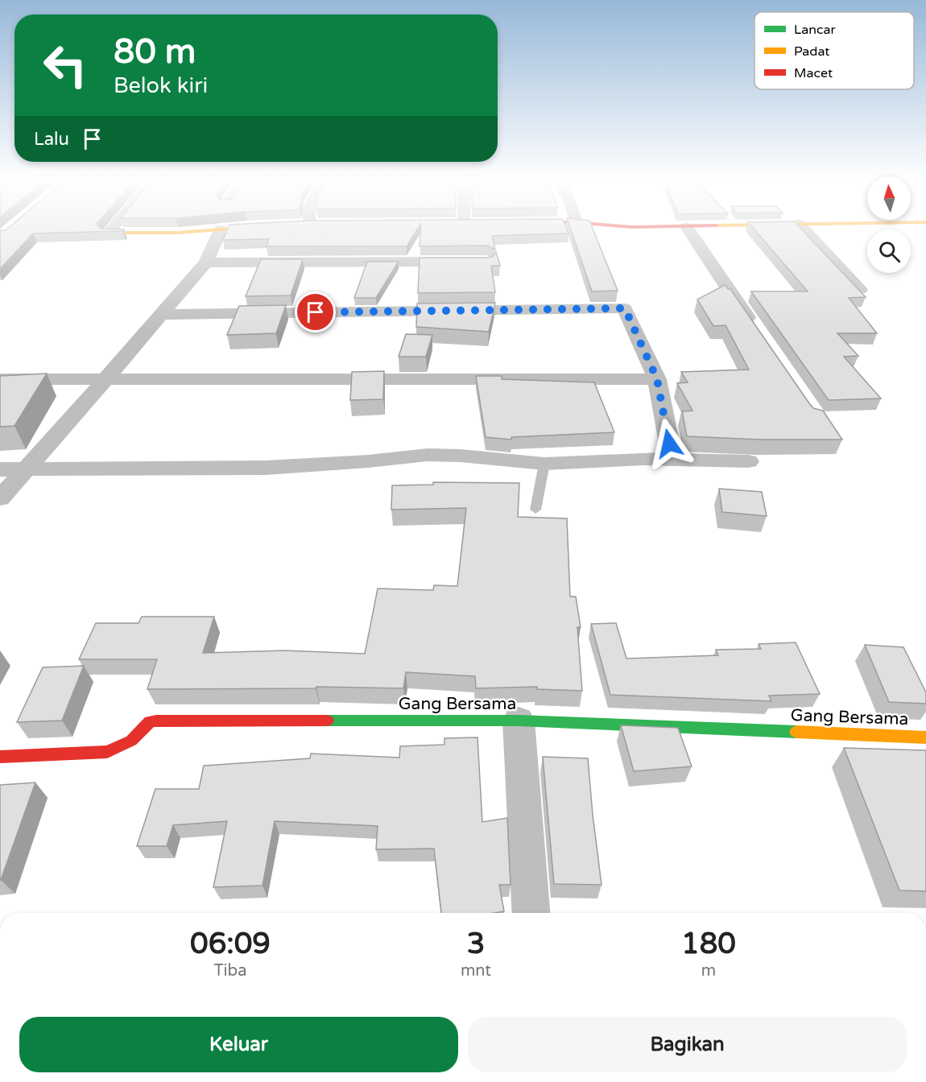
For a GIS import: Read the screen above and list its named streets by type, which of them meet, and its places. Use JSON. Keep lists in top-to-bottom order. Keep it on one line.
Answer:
{"streets":{"street":["Gang Bersama"]},"legend":["Lancar","Padat","Macet"],"north":"top","page":{"turn":["80 m","Belok kiri"],"then":"Lalu","eta":["06:09","Tiba","3","mnt","180","m"],"buttons":["Keluar","Bagikan"]}}
